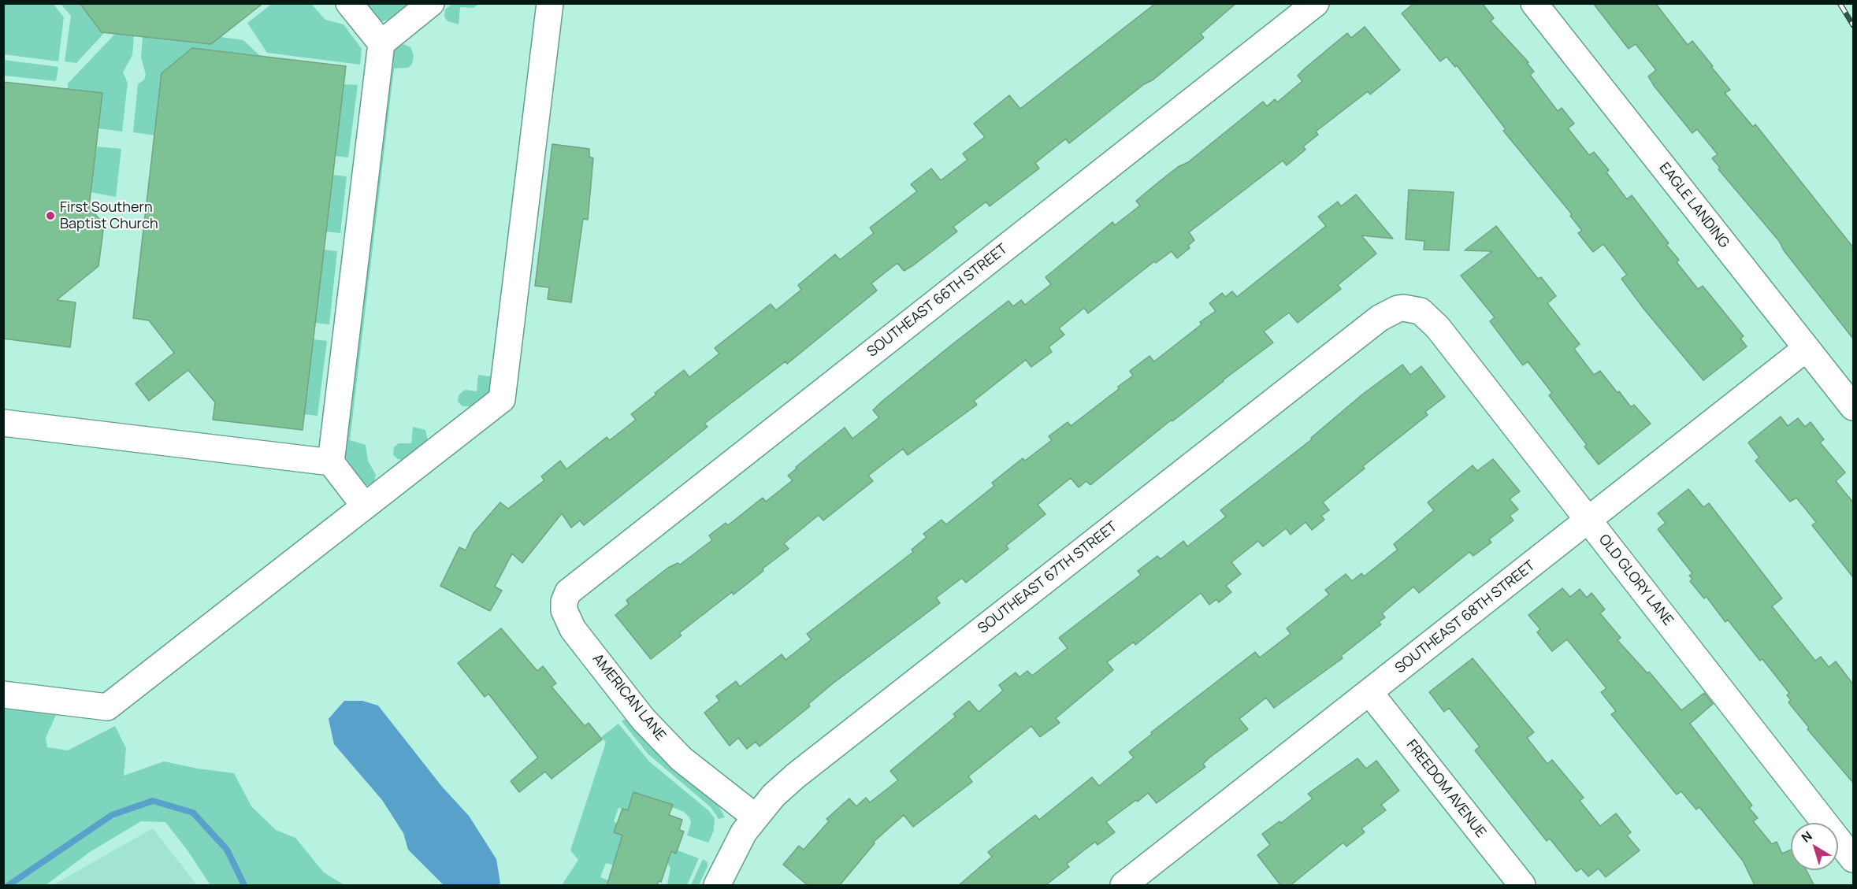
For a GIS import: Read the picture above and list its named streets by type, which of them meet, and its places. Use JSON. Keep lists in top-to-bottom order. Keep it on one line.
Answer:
{"streets":{"street":["EAGLE LANDING","SOUTHEAST 66TH STREET","SOUTHEAST 67TH STREET","OLD GLORY LANE","SOUTHEAST 68TH STREET","AMERICAN LANE","FREEDOM AVENUE"]},"crossings":[["EAGLE LANDING","SOUTHEAST 68TH STREET"],["SOUTHEAST 66TH STREET","AMERICAN LANE"],["SOUTHEAST 67TH STREET","OLD GLORY LANE"],["SOUTHEAST 67TH STREET","AMERICAN LANE"],["OLD GLORY LANE","SOUTHEAST 68TH STREET"],["SOUTHEAST 68TH STREET","FREEDOM AVENUE"]],"places":["First Southern Baptist Church"],"north":"top left"}
